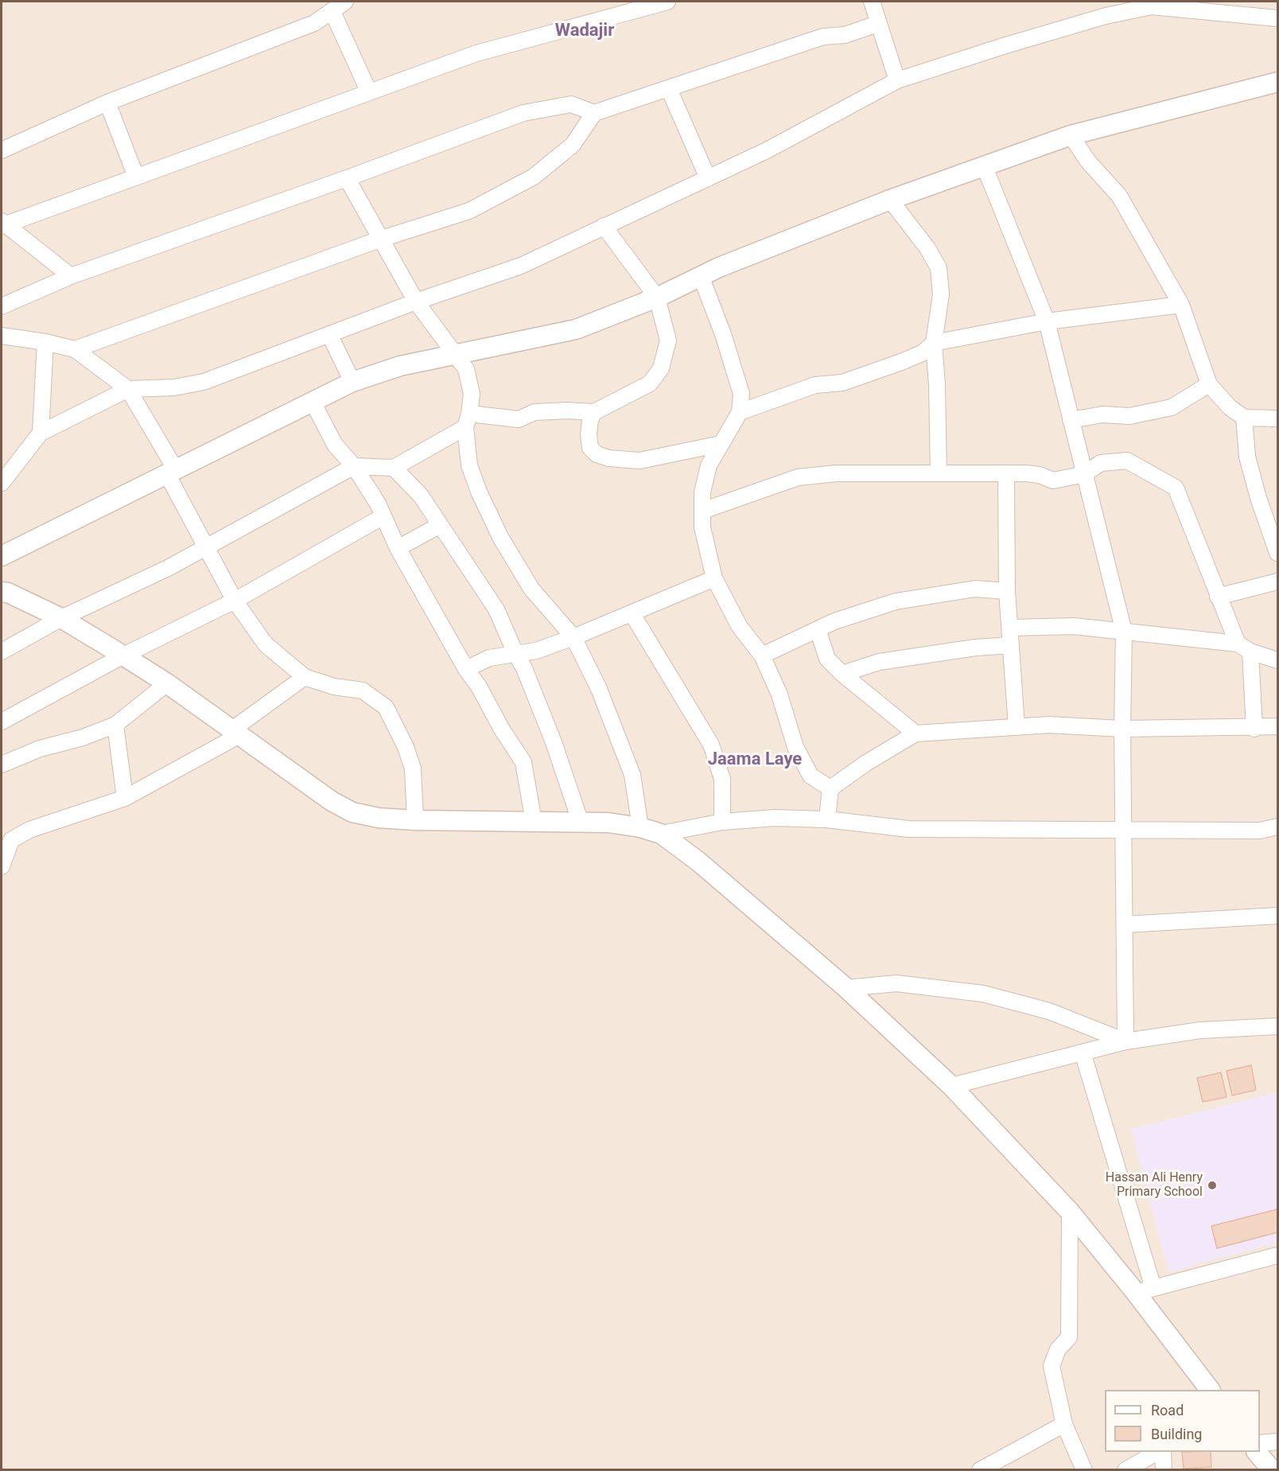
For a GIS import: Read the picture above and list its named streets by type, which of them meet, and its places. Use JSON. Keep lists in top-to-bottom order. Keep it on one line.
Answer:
{"districts":["Wadajir","Jaama Laye"],"places":["Hassan Ali Henry Primary School"],"legend":["Road","Building"]}
